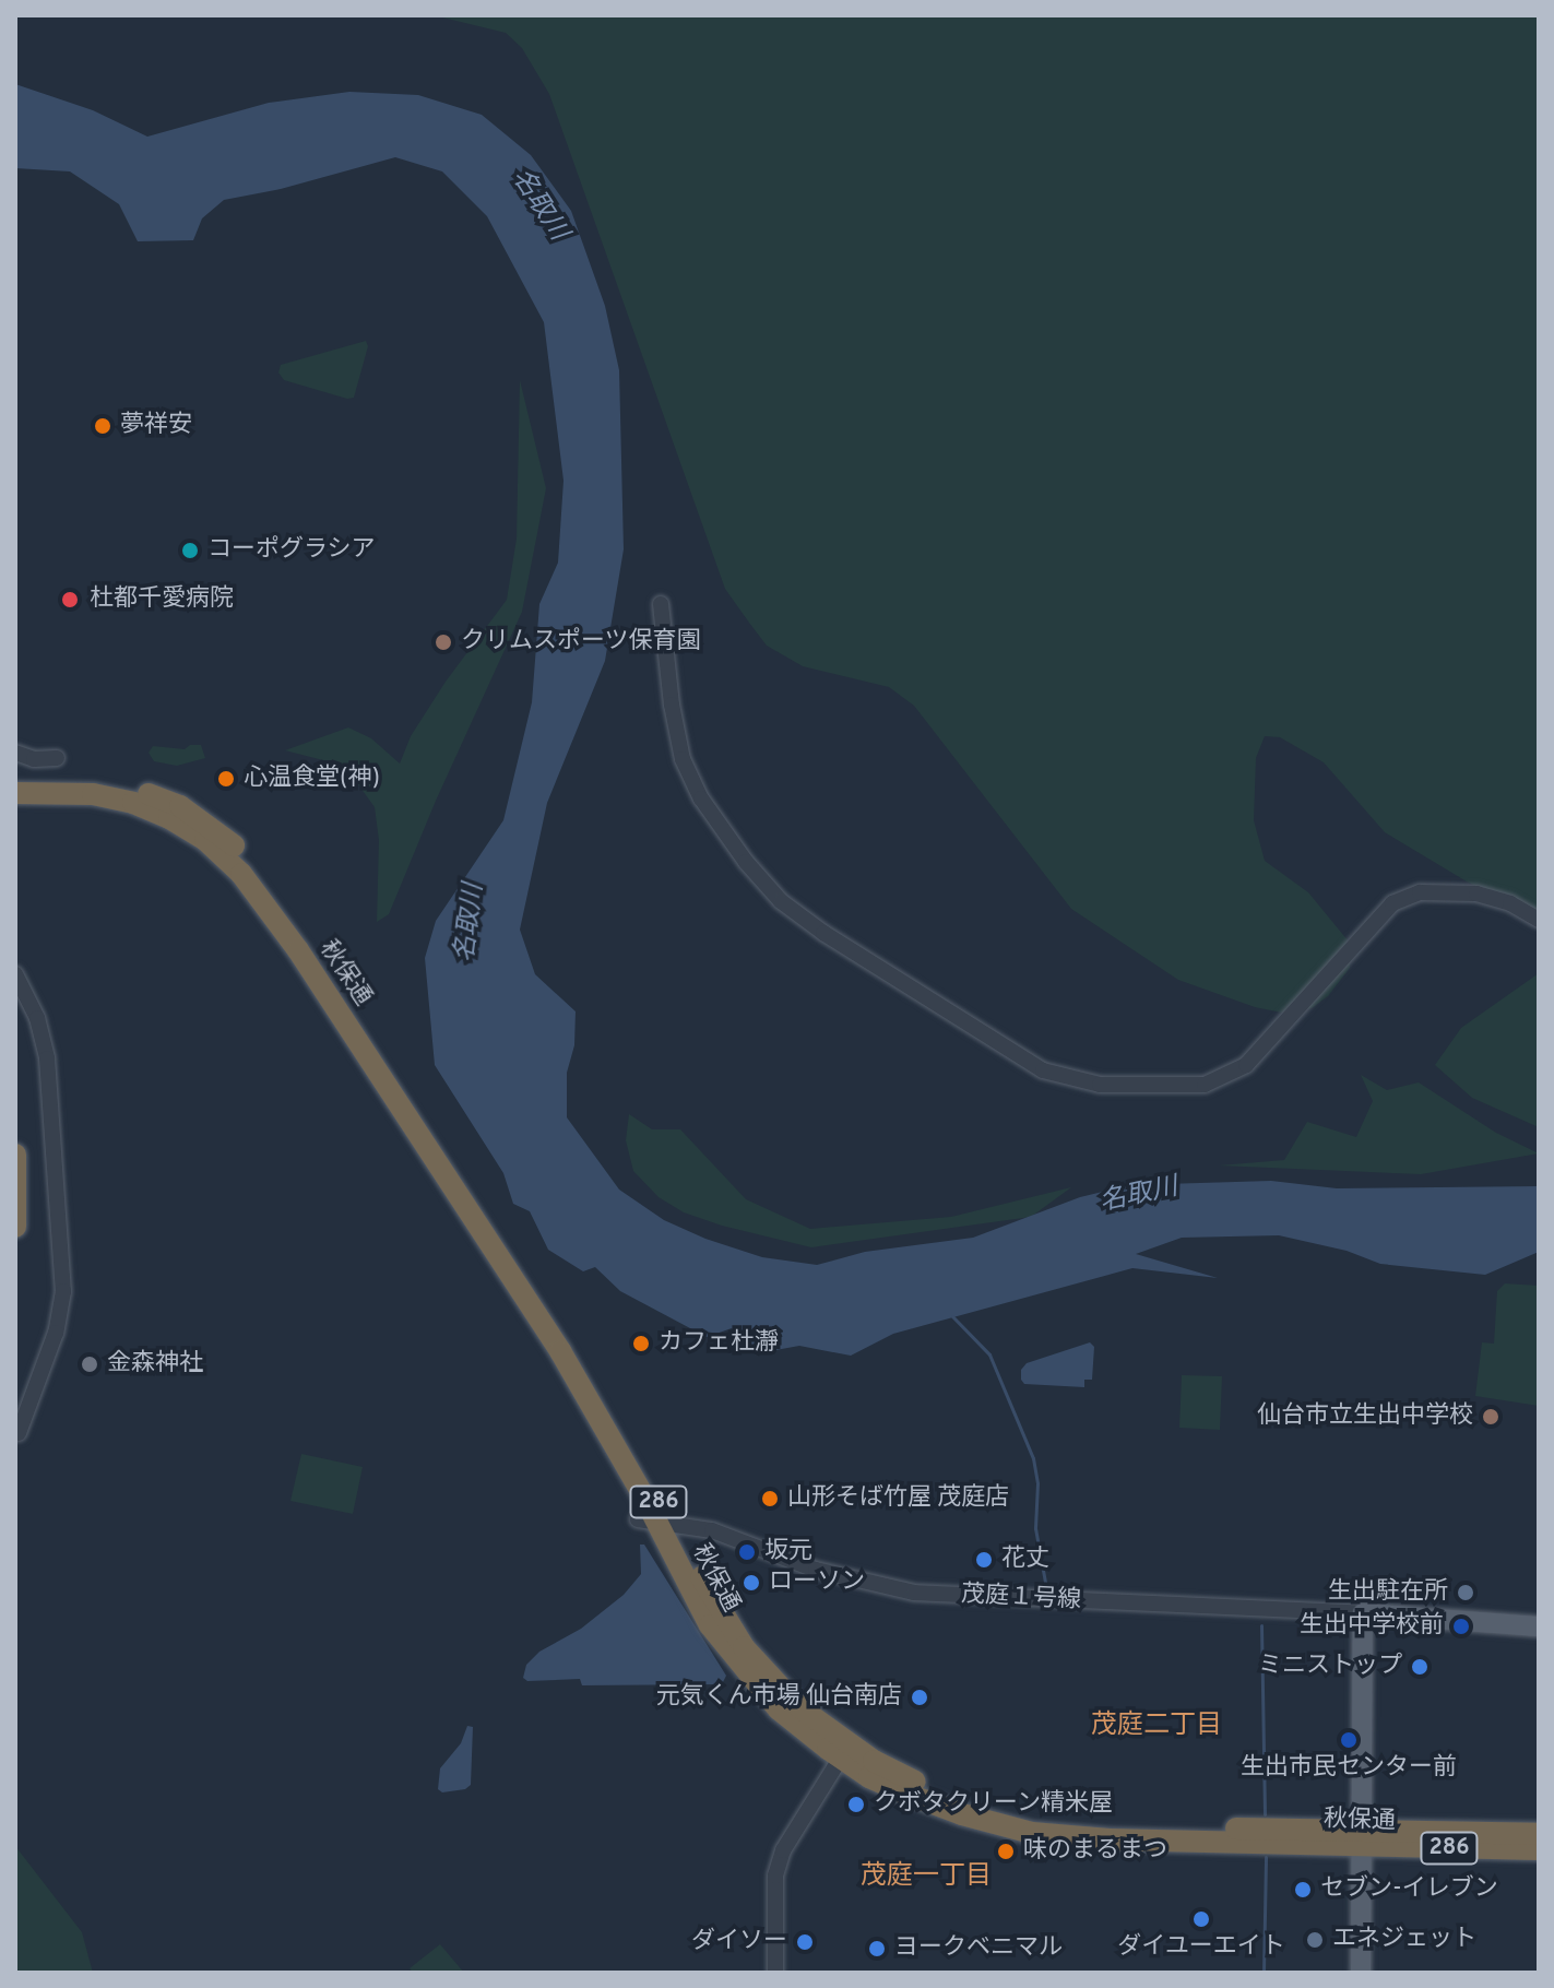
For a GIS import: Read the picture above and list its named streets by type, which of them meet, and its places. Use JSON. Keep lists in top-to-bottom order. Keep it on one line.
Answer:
{"streets":{"highway":["秋保通","286"],"street":["茂庭１号線"]},"crossings":[["秋保通","茂庭１号線"]],"districts":["茂庭二丁目","茂庭一丁目"],"water":["名取川"],"places":["夢祥安","コーポグラシア","杜都千愛病院","クリムスポーツ保育園","心温食堂(神)","カフェ杜瀞","金森神社","仙台市立生出中学校","山形そば竹屋 茂庭店","坂元","花丈","ローソン","生出駐在所","生出中学校前","ミニストップ","元気くん市場 仙台南店","生出市民センター前","クボタクリーン精米屋","味のまるまつ","セブン-イレブン","ダイユーエイト","エネジェット","ダイソー","ヨークベニマル"]}
